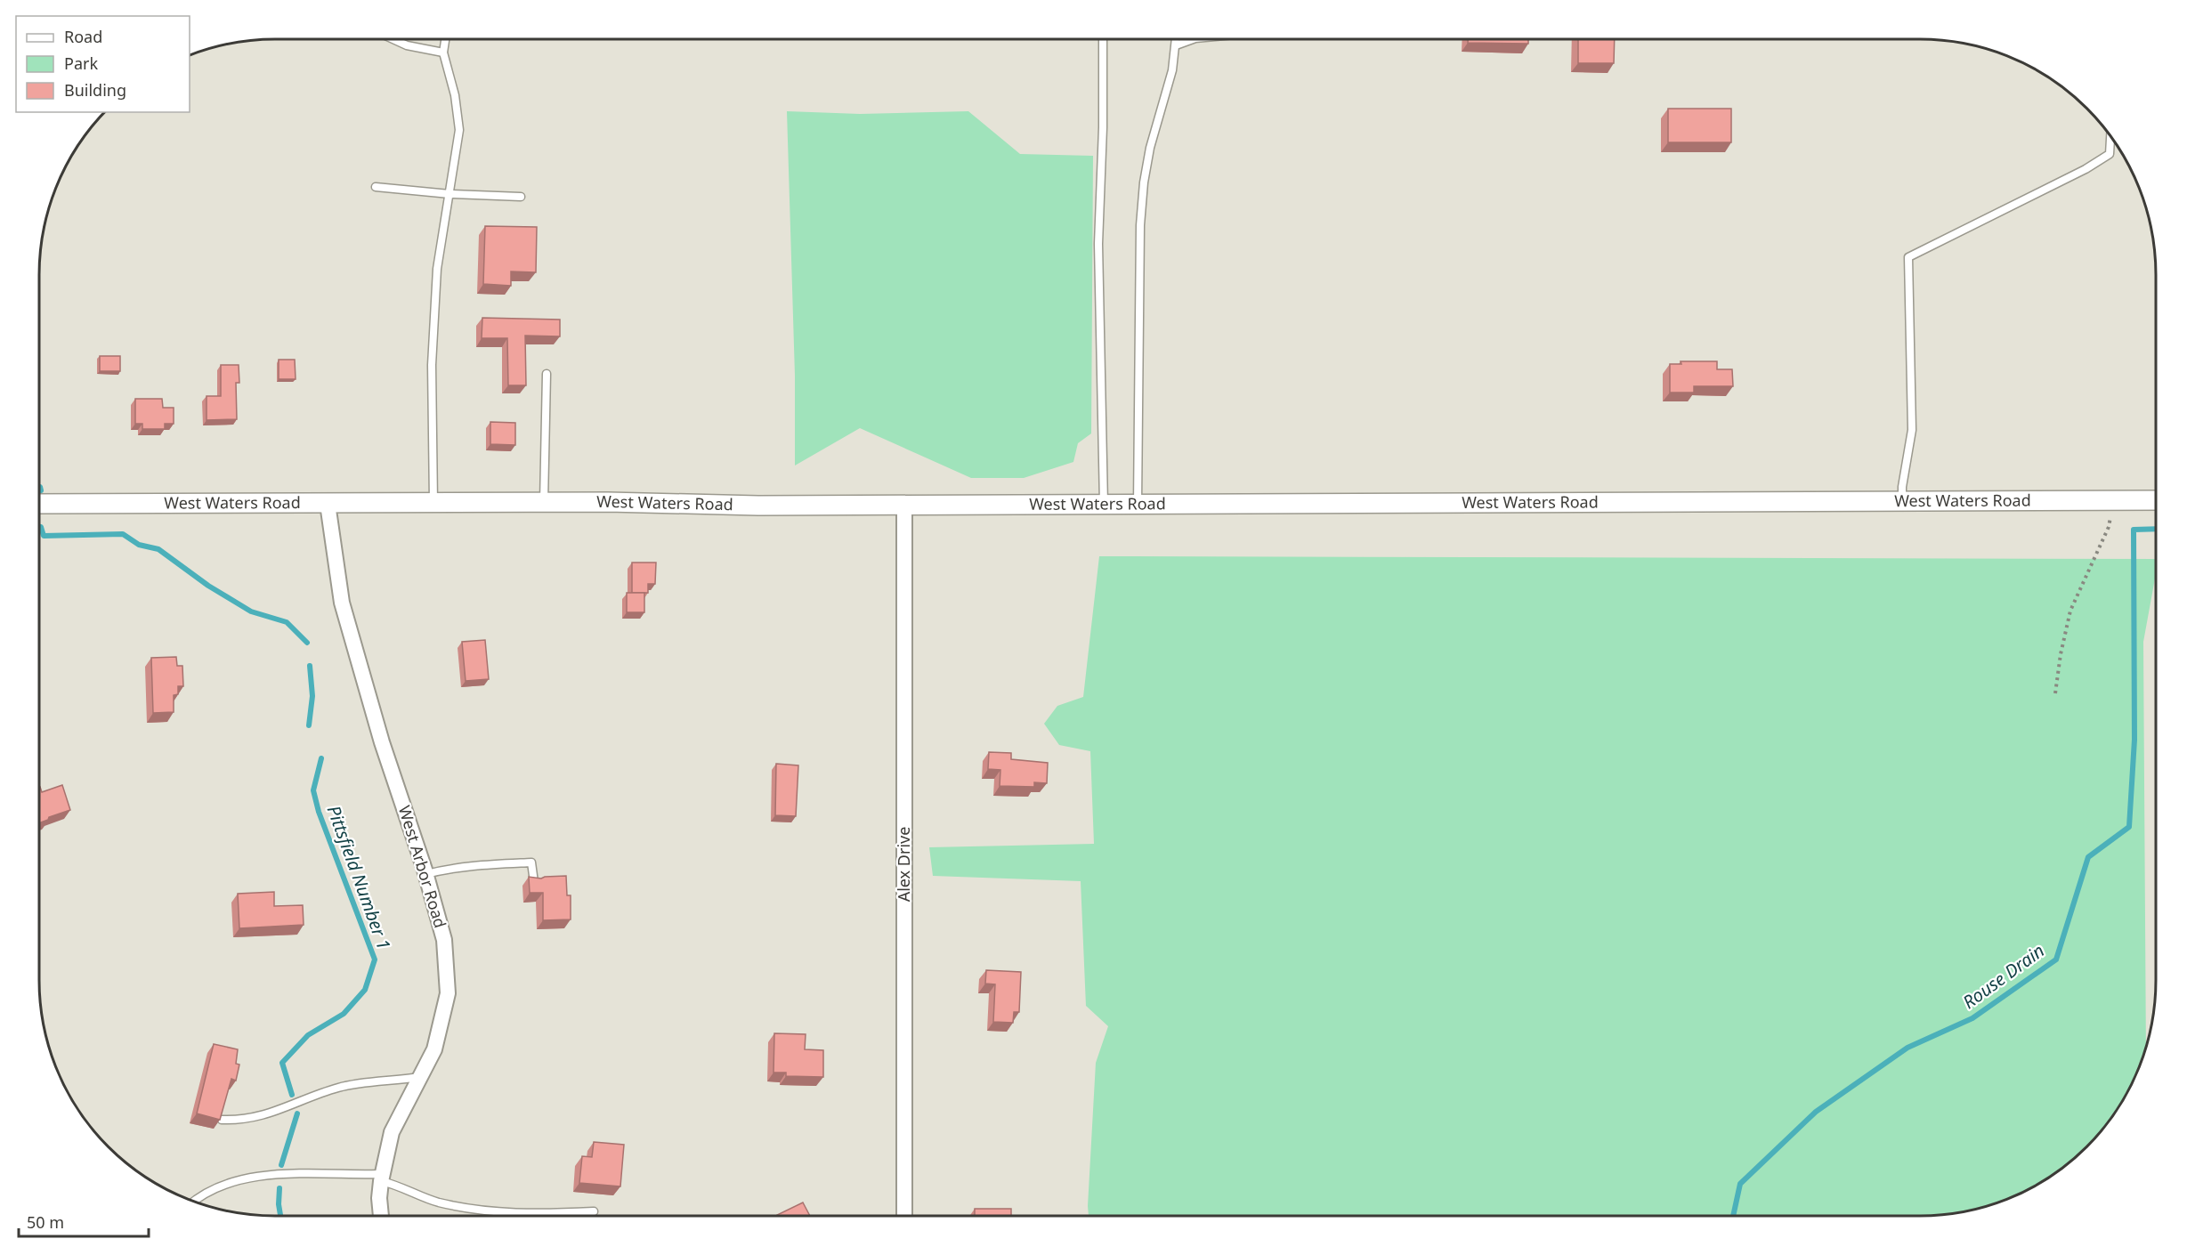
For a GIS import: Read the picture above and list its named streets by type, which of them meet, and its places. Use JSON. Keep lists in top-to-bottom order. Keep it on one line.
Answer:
{"streets":{"street":["West Waters Road","Alex Drive","West Arbor Road"]},"crossings":[["West Waters Road","Alex Drive"],["West Waters Road","West Arbor Road"]],"water":["Pittsfield Number 1","Rouse Drain"],"legend":["Road","Park","Building"],"scale_bar":"50 m"}
